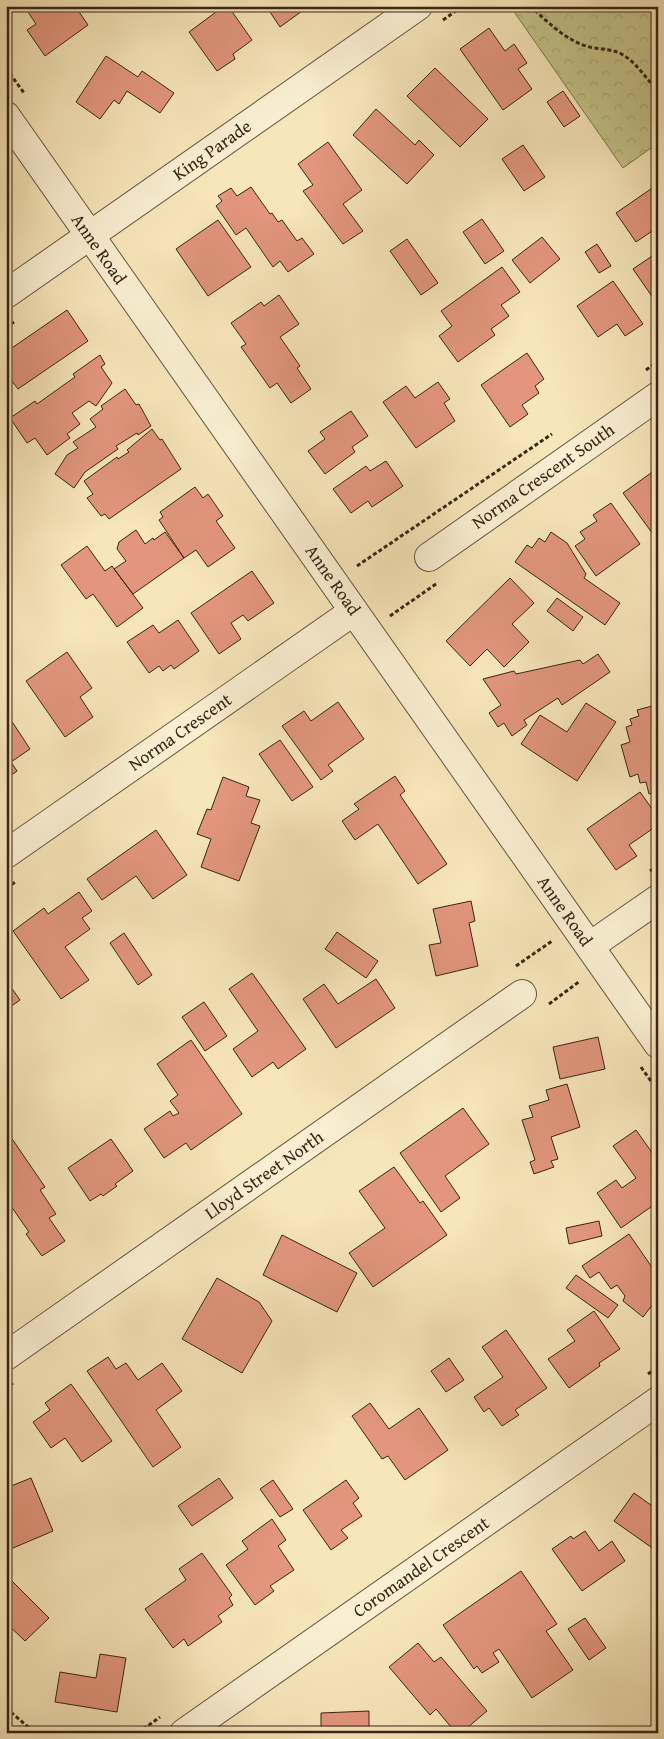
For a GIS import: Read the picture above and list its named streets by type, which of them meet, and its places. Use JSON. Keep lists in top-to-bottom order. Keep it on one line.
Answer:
{"streets":{"street":["King Parade","Anne Road","Norma Crescent South","Norma Crescent","Lloyd Street North","Coromandel Crescent"]},"crossings":[["King Parade","Anne Road"],["Anne Road","Norma Crescent"]]}
